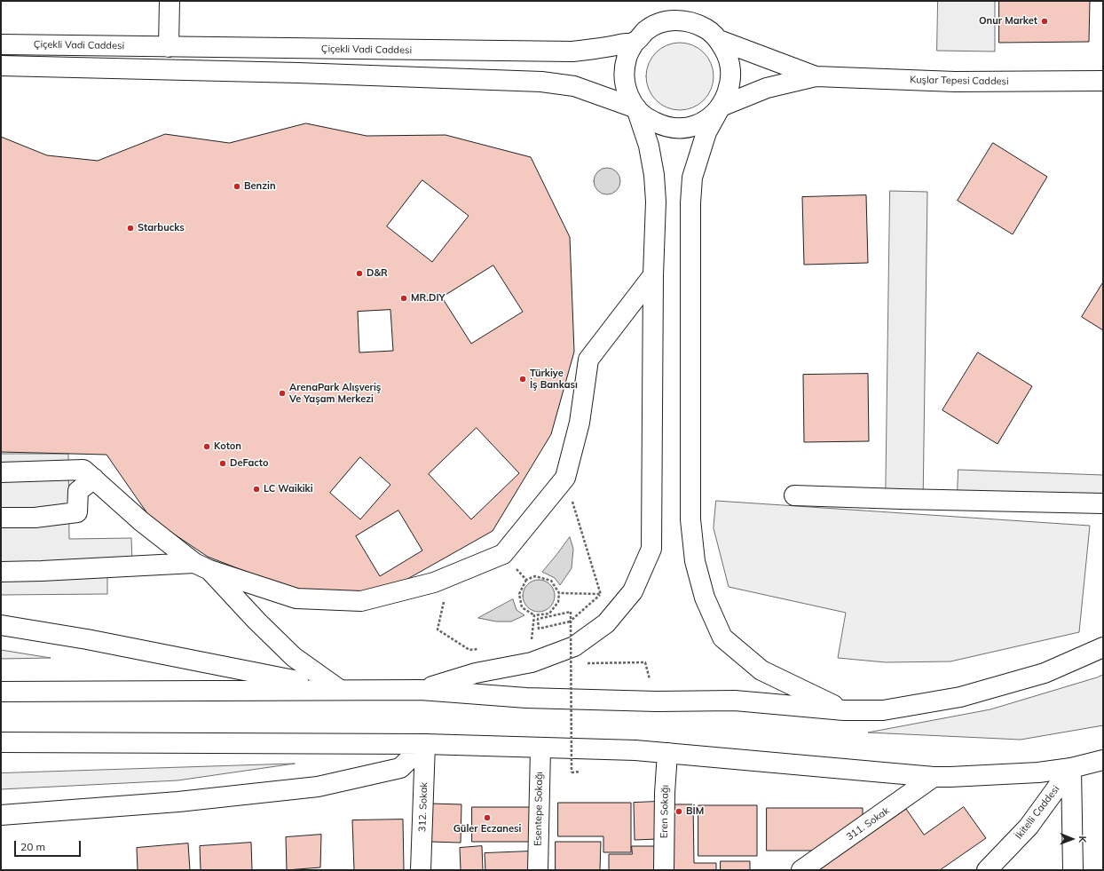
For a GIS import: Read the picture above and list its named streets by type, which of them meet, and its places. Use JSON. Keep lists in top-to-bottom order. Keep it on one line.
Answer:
{"streets":{"main road":["Çiçekli Vadi Caddesi","Kuşlar Tepesi Caddesi","312. Sokak","Esentepe Sokağı","Eren Sokağı","İkitelli Caddesi","311. Sokak"]},"crossings":[["Çiçekli Vadi Caddesi","Kuşlar Tepesi Caddesi"]],"places":["Onur Market","Benzin","Starbucks","D&R","MR.DIY","Türkiye İş Bankası","ArenaPark Alışveriş Ve Yaşam Merkezi","Koton","DeFacto","LC Waikiki","BİM","Güler Eczanesi"],"scale_bar":"20 m","north":"right"}
